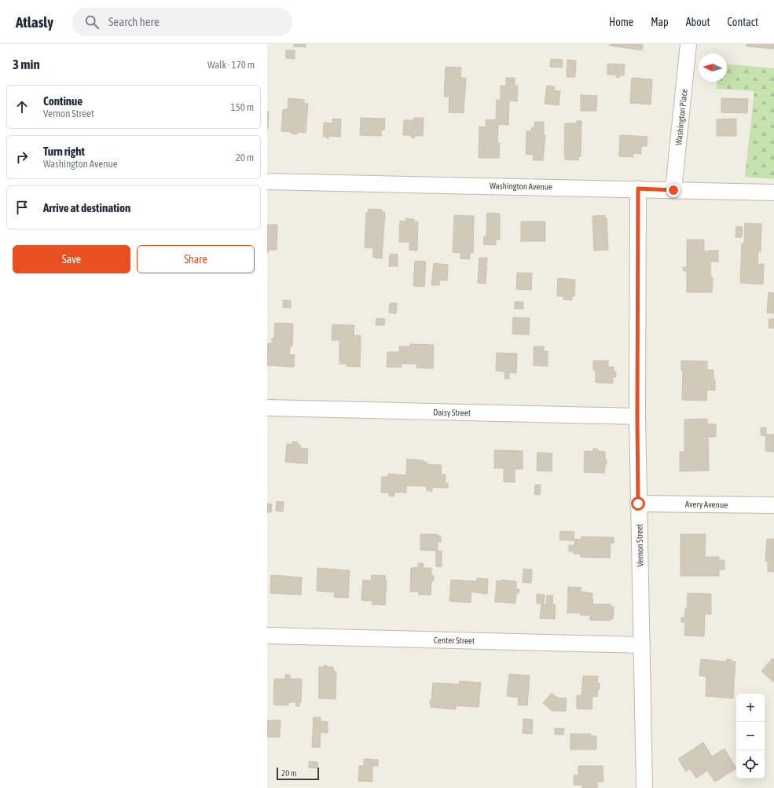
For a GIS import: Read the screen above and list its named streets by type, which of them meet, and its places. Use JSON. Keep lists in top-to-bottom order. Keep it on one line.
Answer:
{"streets":{"street":["Washington Place","Washington Avenue","Daisy Street","Avery Avenue","Vernon Street","Center Street"]},"crossings":[["Washington Place","Washington Avenue"],["Washington Avenue","Vernon Street"],["Daisy Street","Vernon Street"],["Avery Avenue","Vernon Street"],["Vernon Street","Center Street"]],"scale_bar":"20 m","north":"left","page":{"header":"Atlasly","search":"Search here","nav":["Home","Map","About","Contact"],"heading":["3 min","Walk · 170 m"],"list":[["Continue","Vernon Street","150 m"],["Turn right","Washington Avenue","20 m"],"Arrive at destination"],"buttons":["Save","Share"],"map_buttons":["+","−"],"scale":"20 m"}}
